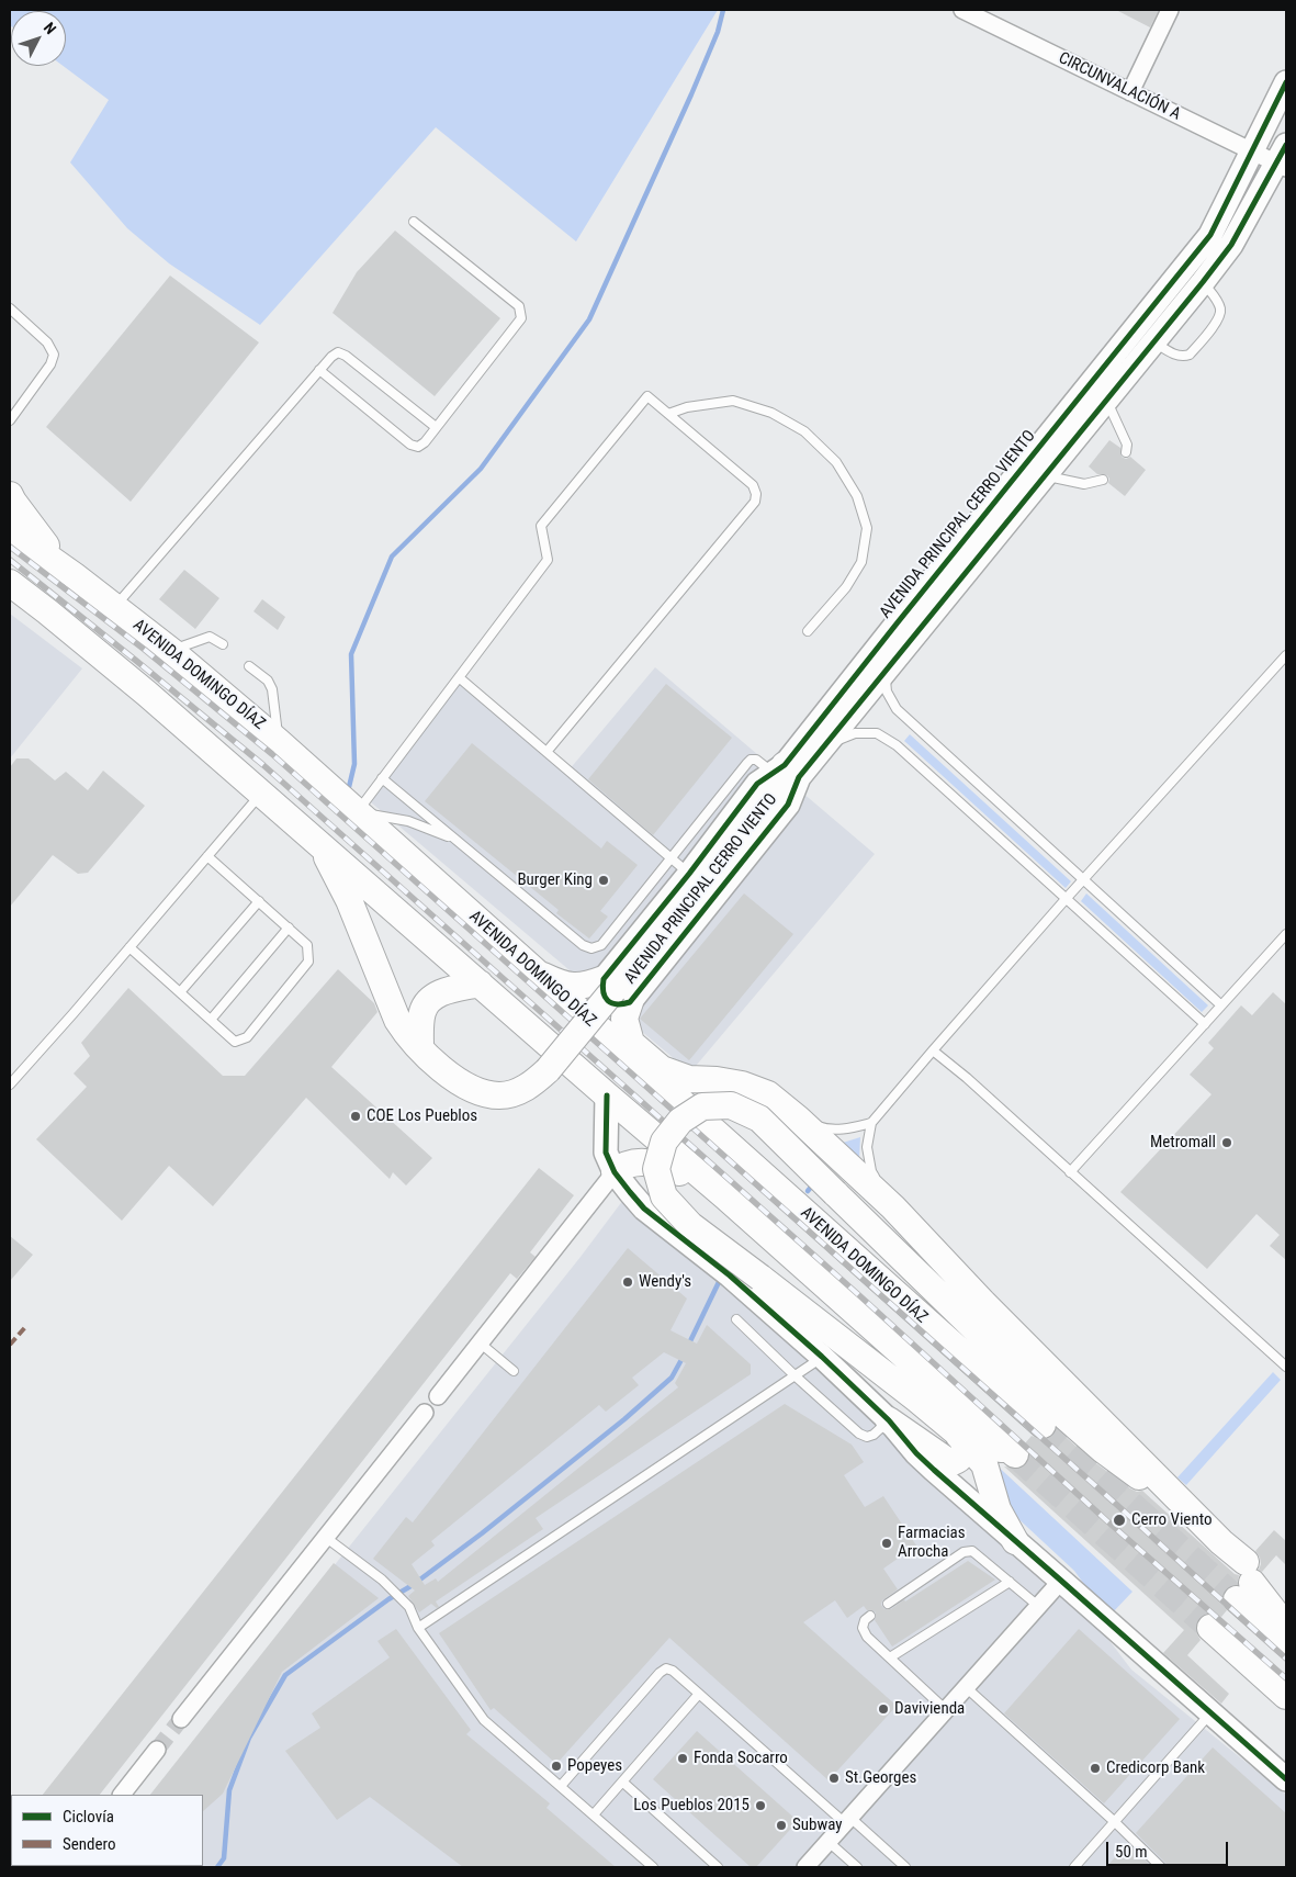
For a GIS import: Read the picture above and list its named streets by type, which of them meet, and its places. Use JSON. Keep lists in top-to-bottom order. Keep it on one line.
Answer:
{"streets":{"main road":["AVENIDA DOMINGO DÍAZ"],"street":["CIRCUNVALACIÓN A","AVENIDA PRINCIPAL CERRO VIENTO"]},"crossings":[["CIRCUNVALACIÓN A","AVENIDA PRINCIPAL CERRO VIENTO"]],"places":["Burger King","COE Los Pueblos","Metromall","Wendy's","Cerro Viento","Farmacias Arrocha","Davivienda","Fonda Socarro","Popeyes","Credicorp Bank","St.Georges","Los Pueblos 2015","Subway"],"legend":["Ciclovía","Sendero"],"scale_bar":"50 m","north":"top right"}
